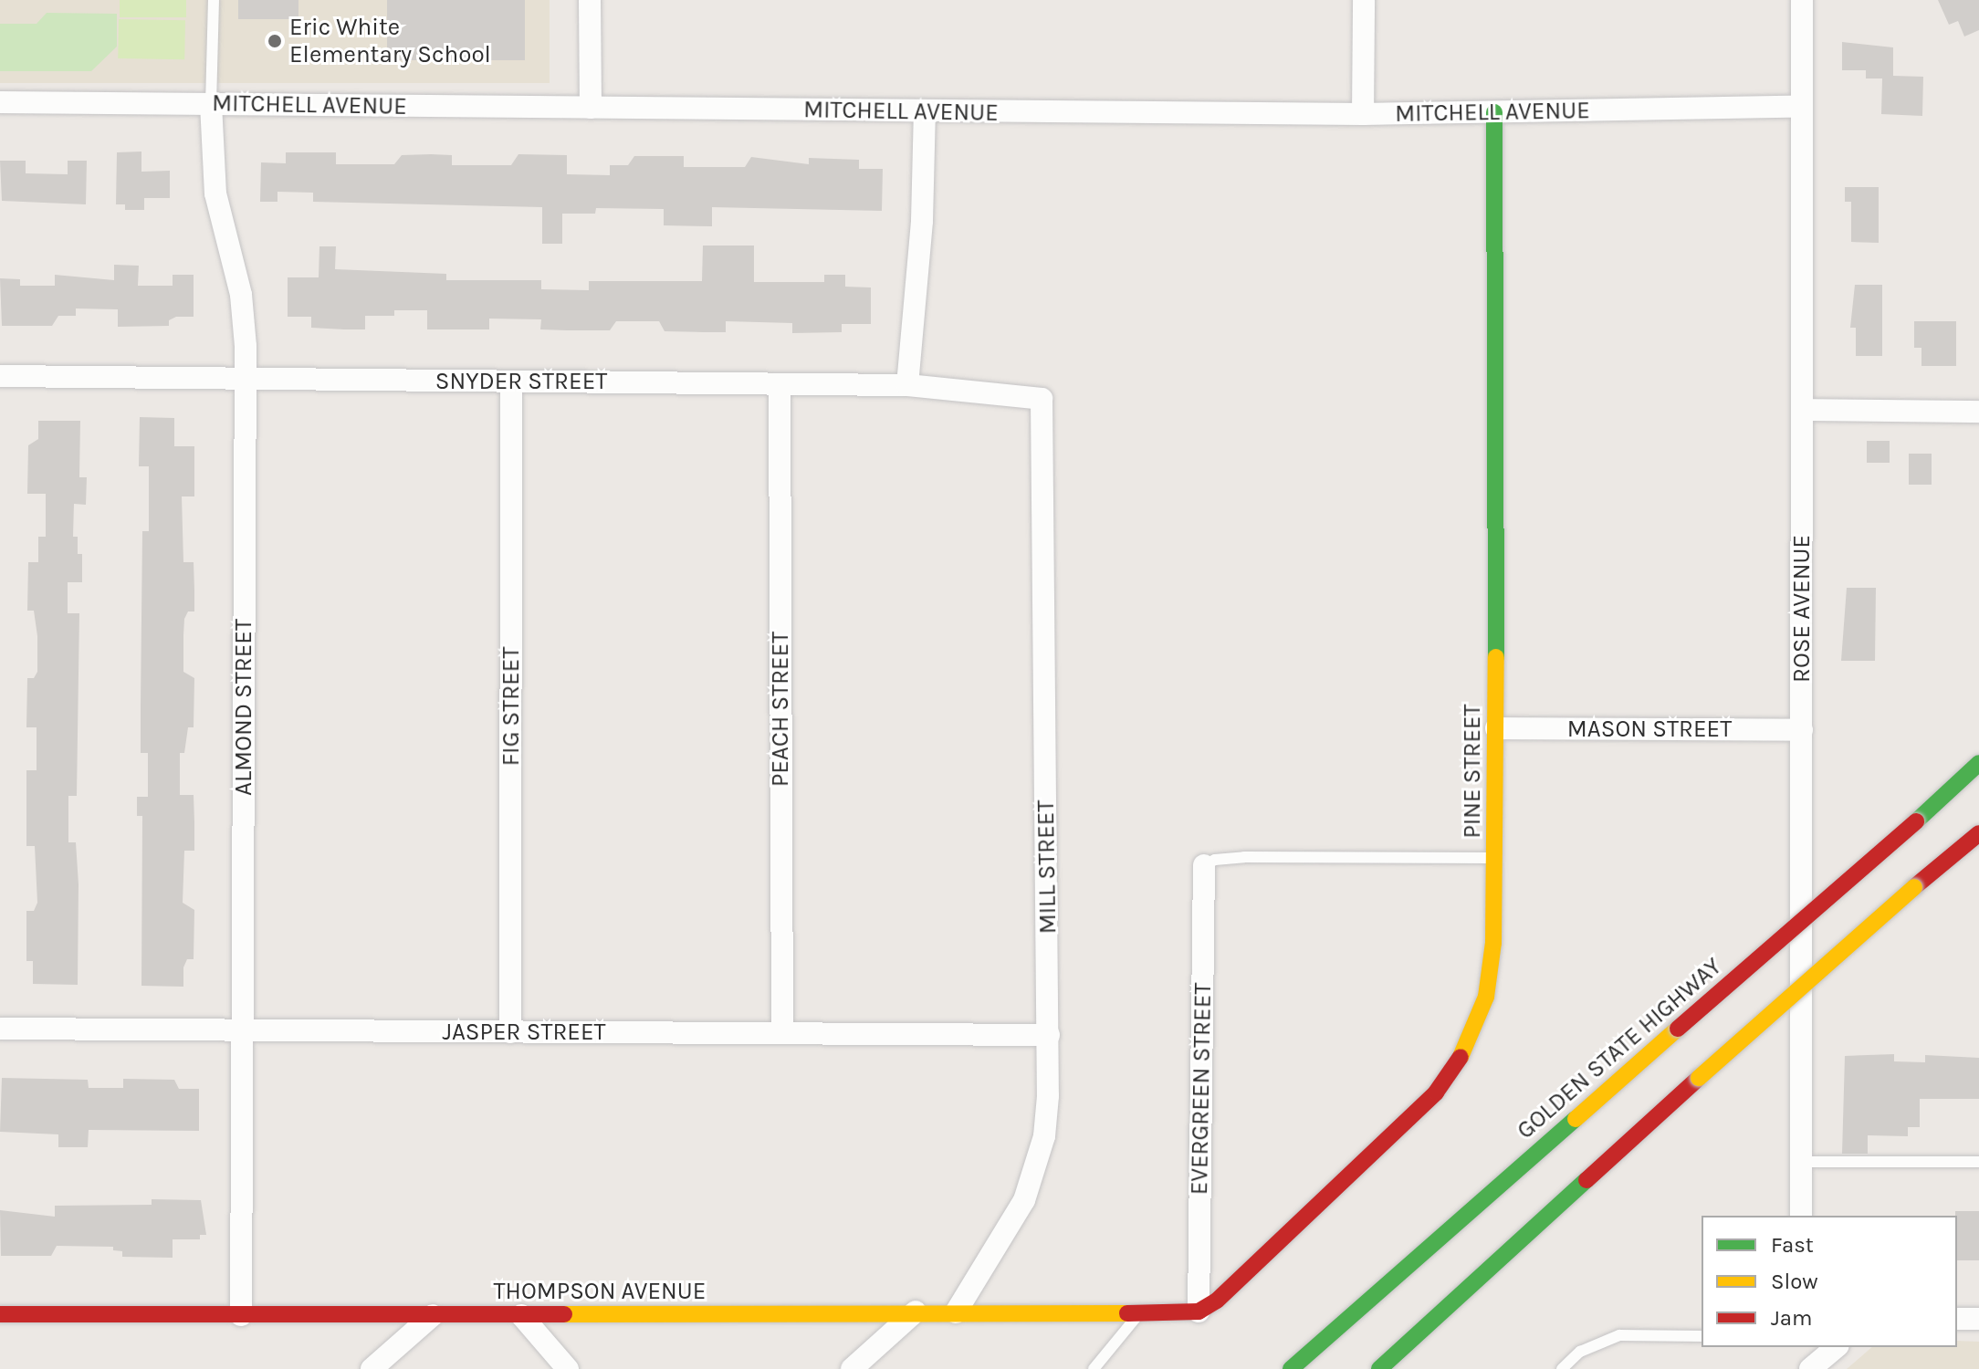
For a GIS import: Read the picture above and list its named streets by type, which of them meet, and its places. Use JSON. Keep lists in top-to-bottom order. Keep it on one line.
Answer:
{"streets":{"main road":["PINE STREET","GOLDEN STATE HIGHWAY","THOMPSON AVENUE"],"street":["MITCHELL AVENUE","SNYDER STREET","ROSE AVENUE","FIG STREET","ALMOND STREET","PEACH STREET","MASON STREET","MILL STREET","JASPER STREET","EVERGREEN STREET"]},"crossings":[["MITCHELL AVENUE","ROSE AVENUE"],["MITCHELL AVENUE","ALMOND STREET"],["MITCHELL AVENUE","PINE STREET"],["SNYDER STREET","FIG STREET"],["SNYDER STREET","ALMOND STREET"],["SNYDER STREET","PEACH STREET"],["SNYDER STREET","MILL STREET"],["ROSE AVENUE","MASON STREET"],["FIG STREET","JASPER STREET"],["ALMOND STREET","JASPER STREET"],["ALMOND STREET","THOMPSON AVENUE"],["PEACH STREET","JASPER STREET"],["MASON STREET","PINE STREET"],["PINE STREET","EVERGREEN STREET"],["PINE STREET","THOMPSON AVENUE"],["MILL STREET","JASPER STREET"],["MILL STREET","THOMPSON AVENUE"],["EVERGREEN STREET","THOMPSON AVENUE"]],"places":["Eric White Elementary School"],"legend":["Fast","Slow","Jam"]}
